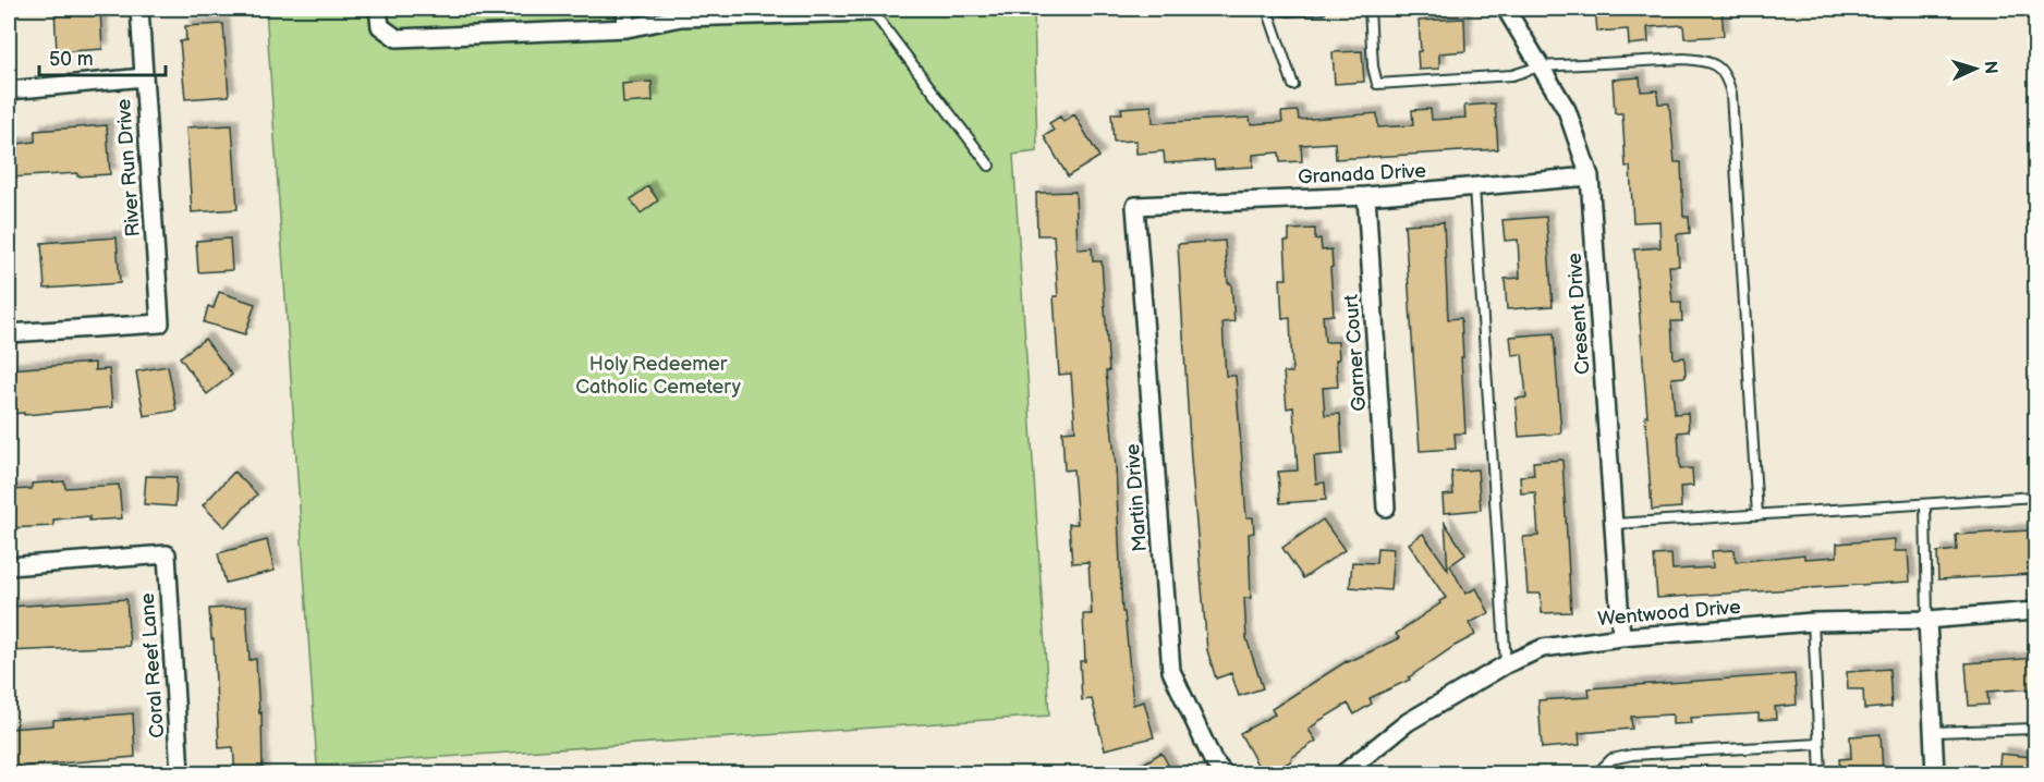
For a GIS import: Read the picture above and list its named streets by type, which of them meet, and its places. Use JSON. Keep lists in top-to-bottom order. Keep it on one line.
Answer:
{"streets":{"street":["River Run Drive","Granada Drive","Cresent Drive","Garner Court","Martin Drive","Wentwood Drive","Coral Reef Lane"]},"crossings":[["Granada Drive","Cresent Drive"],["Granada Drive","Garner Court"],["Granada Drive","Martin Drive"],["Cresent Drive","Wentwood Drive"]],"parks":["Holy Redeemer Catholic Cemetery"],"scale_bar":"50 m","north":"right"}
